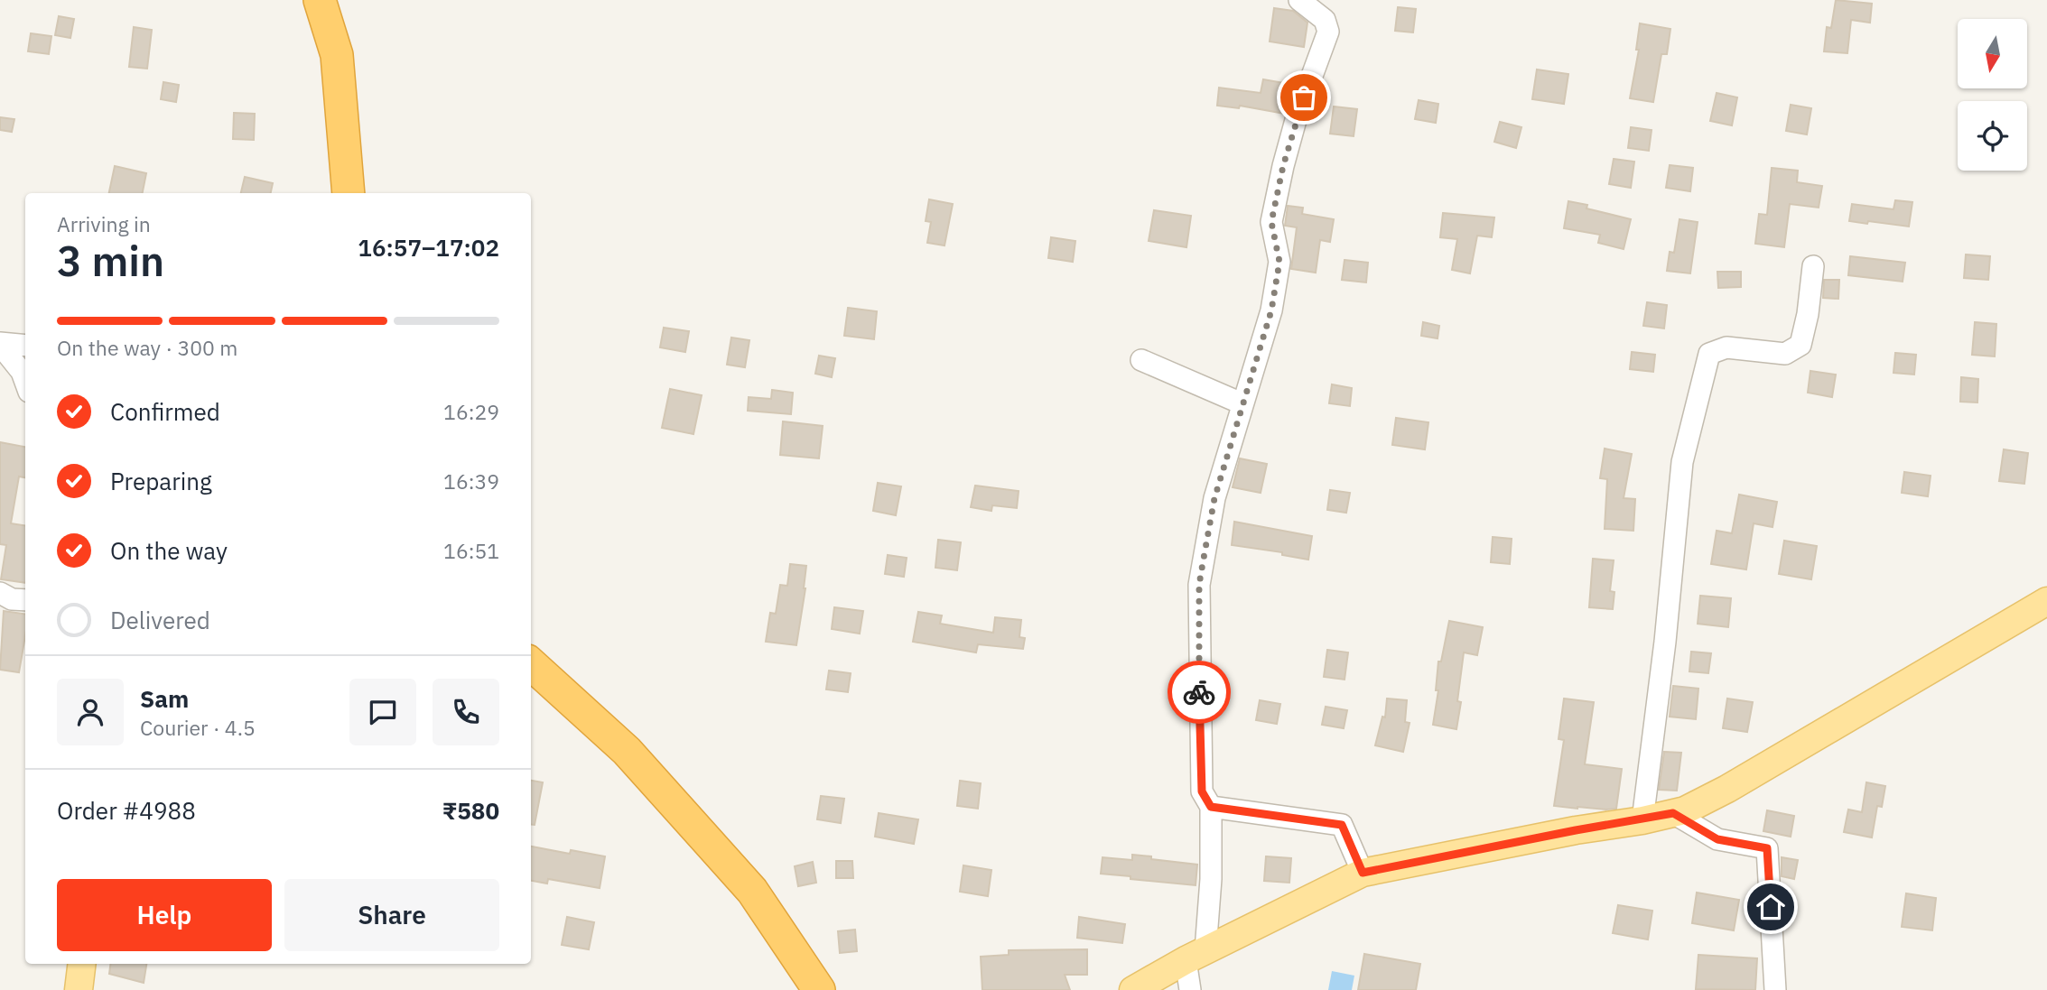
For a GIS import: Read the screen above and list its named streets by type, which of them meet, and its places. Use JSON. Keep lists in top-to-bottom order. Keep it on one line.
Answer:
{"north":"bottom","page":{"heading":["3 min","Arriving in","16:57–17:02"],"panel":["Sam","Courier · 4.5","Order #4988","₹580"],"bar":"On the way · 300 m","list":[["Confirmed","16:29"],["Preparing","16:39"],["On the way","16:51"],"Delivered"],"buttons":["Help","Share"]}}
